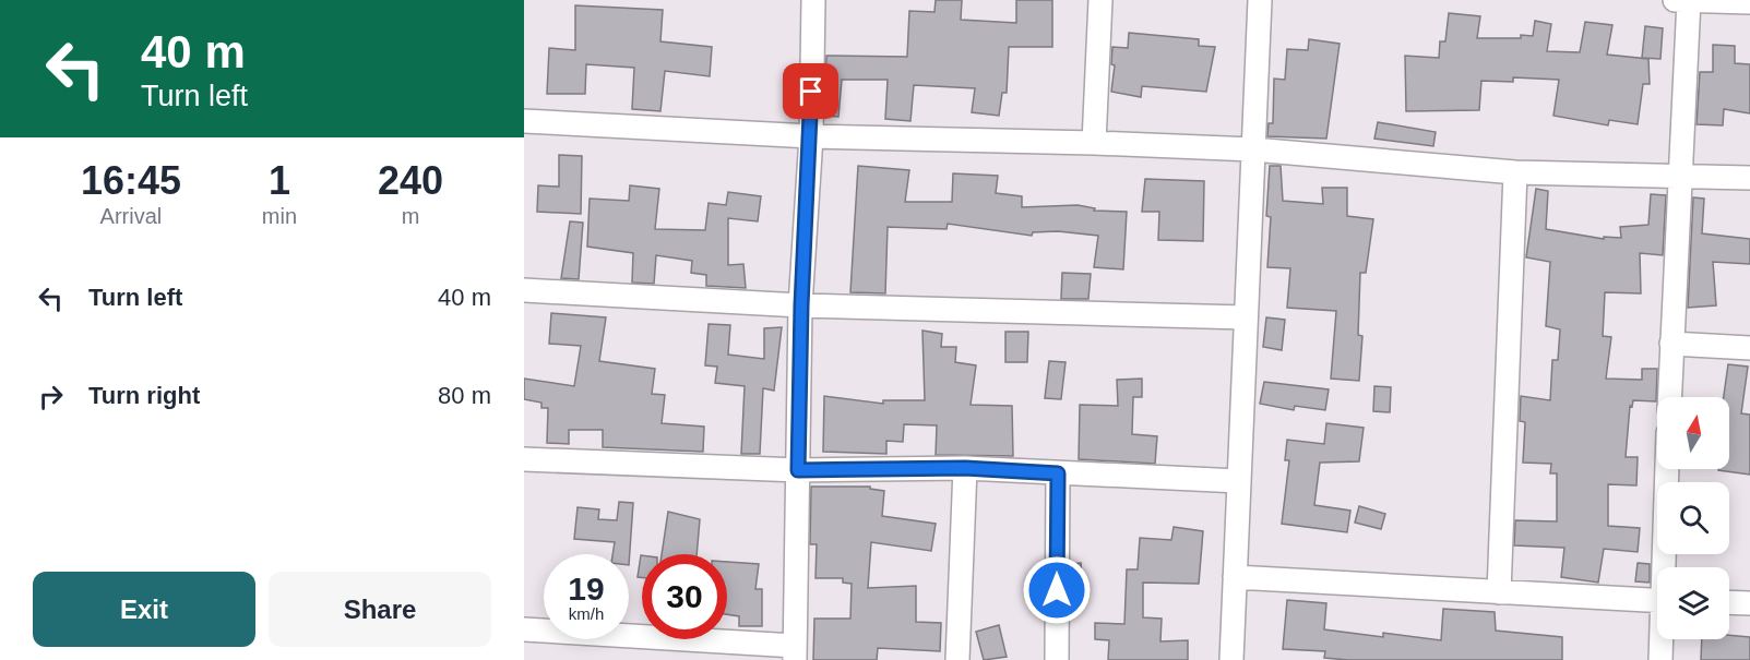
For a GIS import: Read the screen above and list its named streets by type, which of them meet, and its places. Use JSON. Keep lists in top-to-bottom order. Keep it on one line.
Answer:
{"north":"top","page":{"turn":["40 m","Turn left"],"eta":["16:45","Arrival","1","min","240","m"],"list":[{"name":"Turn left","value":"40 m"},{"name":"Turn right","value":"80 m"}],"speed":"19 km/h","limit":"30","buttons":["Exit","Share"]}}
